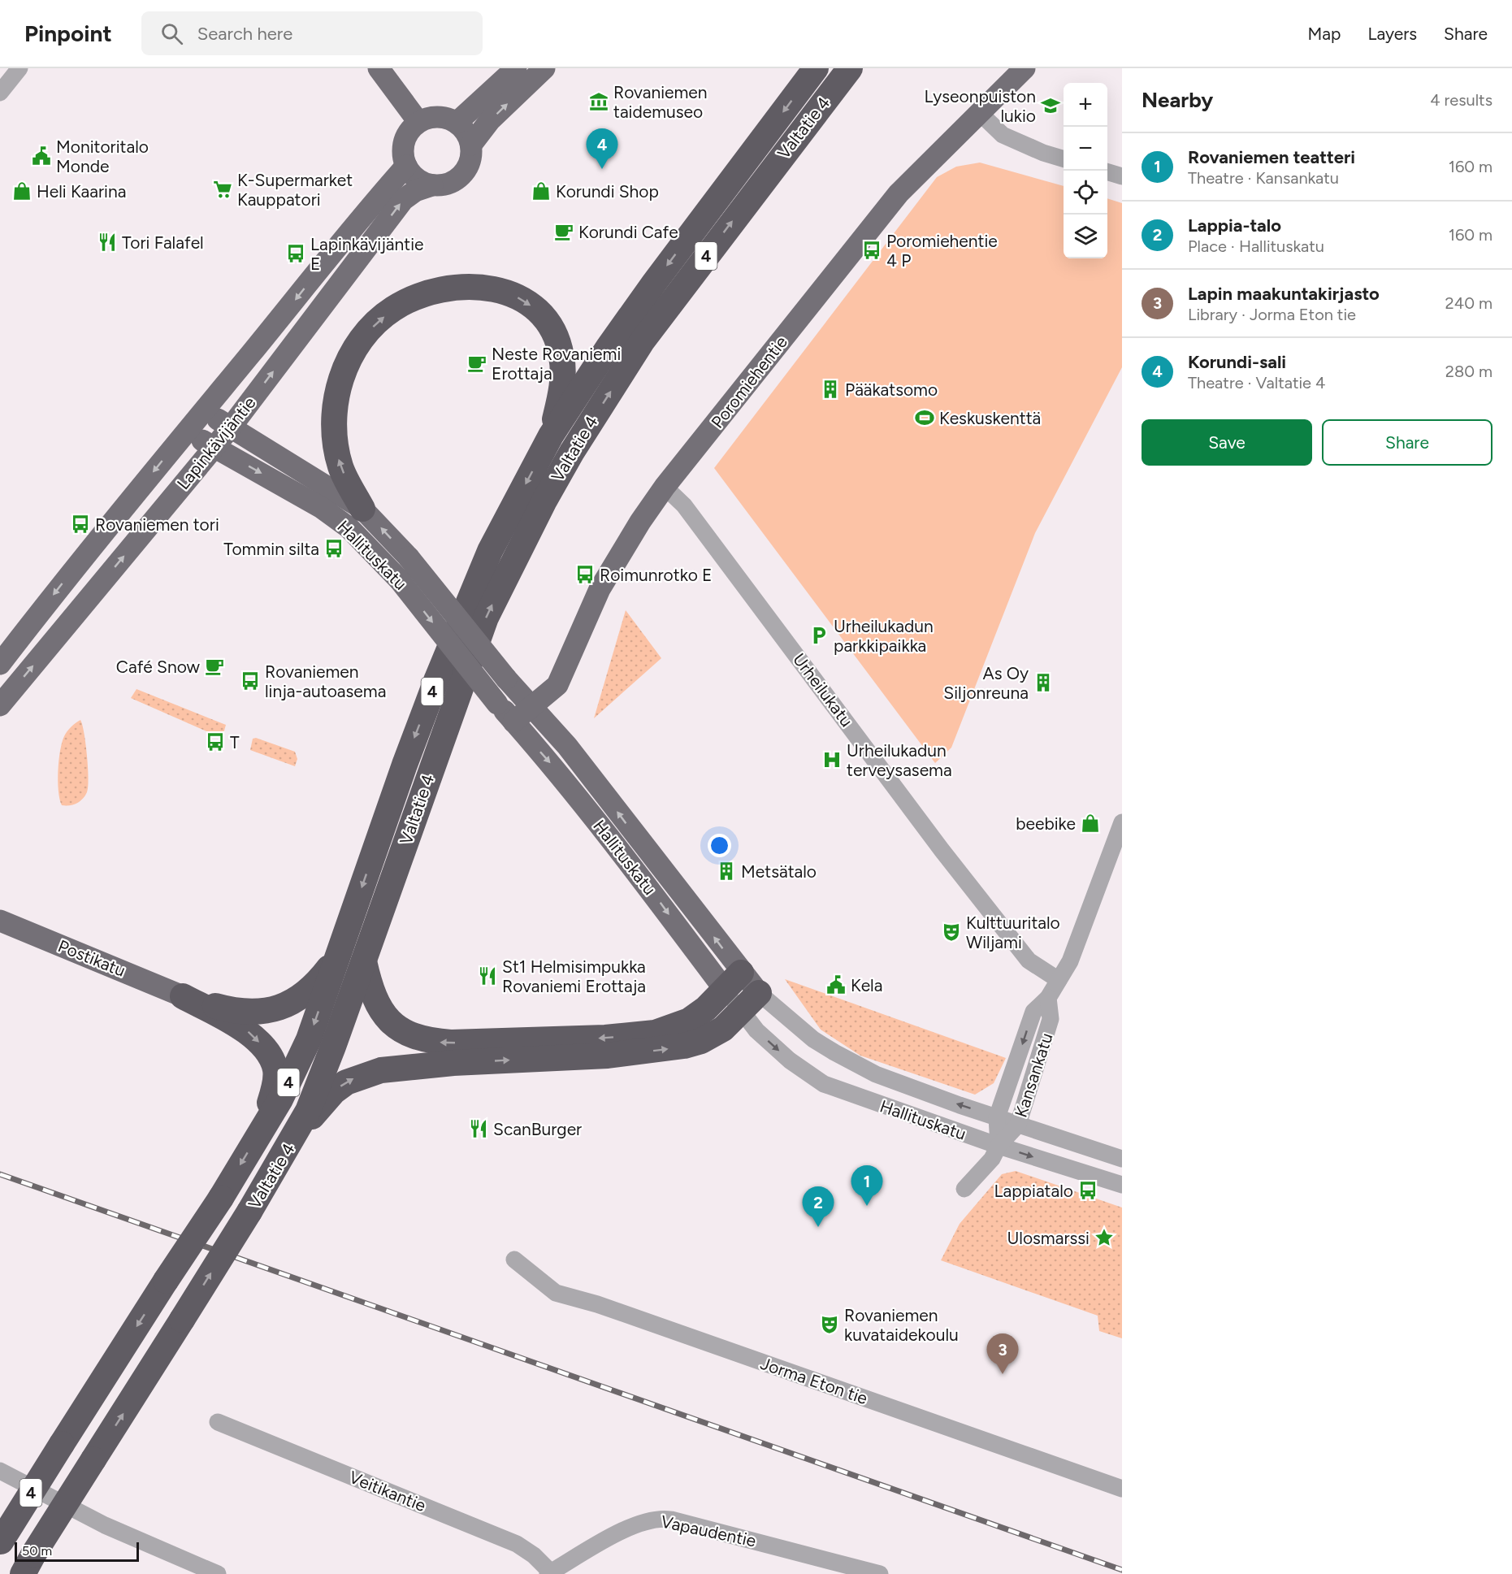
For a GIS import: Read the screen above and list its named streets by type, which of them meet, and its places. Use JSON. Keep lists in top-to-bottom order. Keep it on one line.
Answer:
{"streets":{"highway":["Valtatie 4","4"],"main road":["Poromiehentie","Lapinkävijäntie","Hallituskatu","Postikatu"],"street":["Urheilukatu","Kansankatu","Jorma Eton tie","Veitikantie","Vapaudentie"]},"crossings":[["Poromiehentie","Hallituskatu"],["Poromiehentie","Urheilukatu"],["Lapinkävijäntie","Hallituskatu"],["Hallituskatu","Kansankatu"],["Urheilukatu","Kansankatu"],["Veitikantie","Vapaudentie"]],"places":{"museum":["Rovaniemen taidemuseo"],"school or university":["Lyseonpuiston lukio"],"public building":["Monitoritalo Monde","Kela"],"supermarket":["K-Supermarket Kauppatori"],"shop":["Heli Kaarina","Korundi Shop","beebike"],"cafe":["Korundi Cafe","Neste Rovaniemi Erottaja","Café Snow"],"restaurant":["Tori Falafel","St1 Helmisimpukka Rovaniemi Erottaja","ScanBurger"],"bus stop":["Poromiehentie 4 P","Lapinkävijäntie E","Rovaniemen tori","Tommin silta","Roimunrotko E","Rovaniemen linja-autoasema","T","Lappiatalo"],"building":["Pääkatsomo","As Oy Siljonreuna","Metsätalo"],"sports":["Keskuskenttä"],"parking":["Urheilukadun parkkipaikka"],"hospital":["Urheilukadun terveysasema"],"theatre":["Kulttuuritalo Wiljami","Rovaniemen kuvataidekoulu"],"place":["Ulosmarssi"]},"scale_bar":"50 m","page":{"header":"Pinpoint","search":"Search here","nav":["Map","Layers","Share"],"heading":["Nearby","4 results"],"map_buttons":["+","−"],"pins":["4","1","2","3"],"list":[{"mark":"1","name":"Rovaniemen teatteri","note":"Theatre · Kansankatu","value":"160 m"},{"mark":"2","name":"Lappia-talo","note":"Place · Hallituskatu","value":"160 m"},{"mark":"3","name":"Lapin maakuntakirjasto","note":"Library · Jorma Eton tie","value":"240 m"},{"mark":"4","name":"Korundi-sali","note":"Theatre · Valtatie 4","value":"280 m"}],"buttons":["Save","Share"],"scale":"50 m"}}
